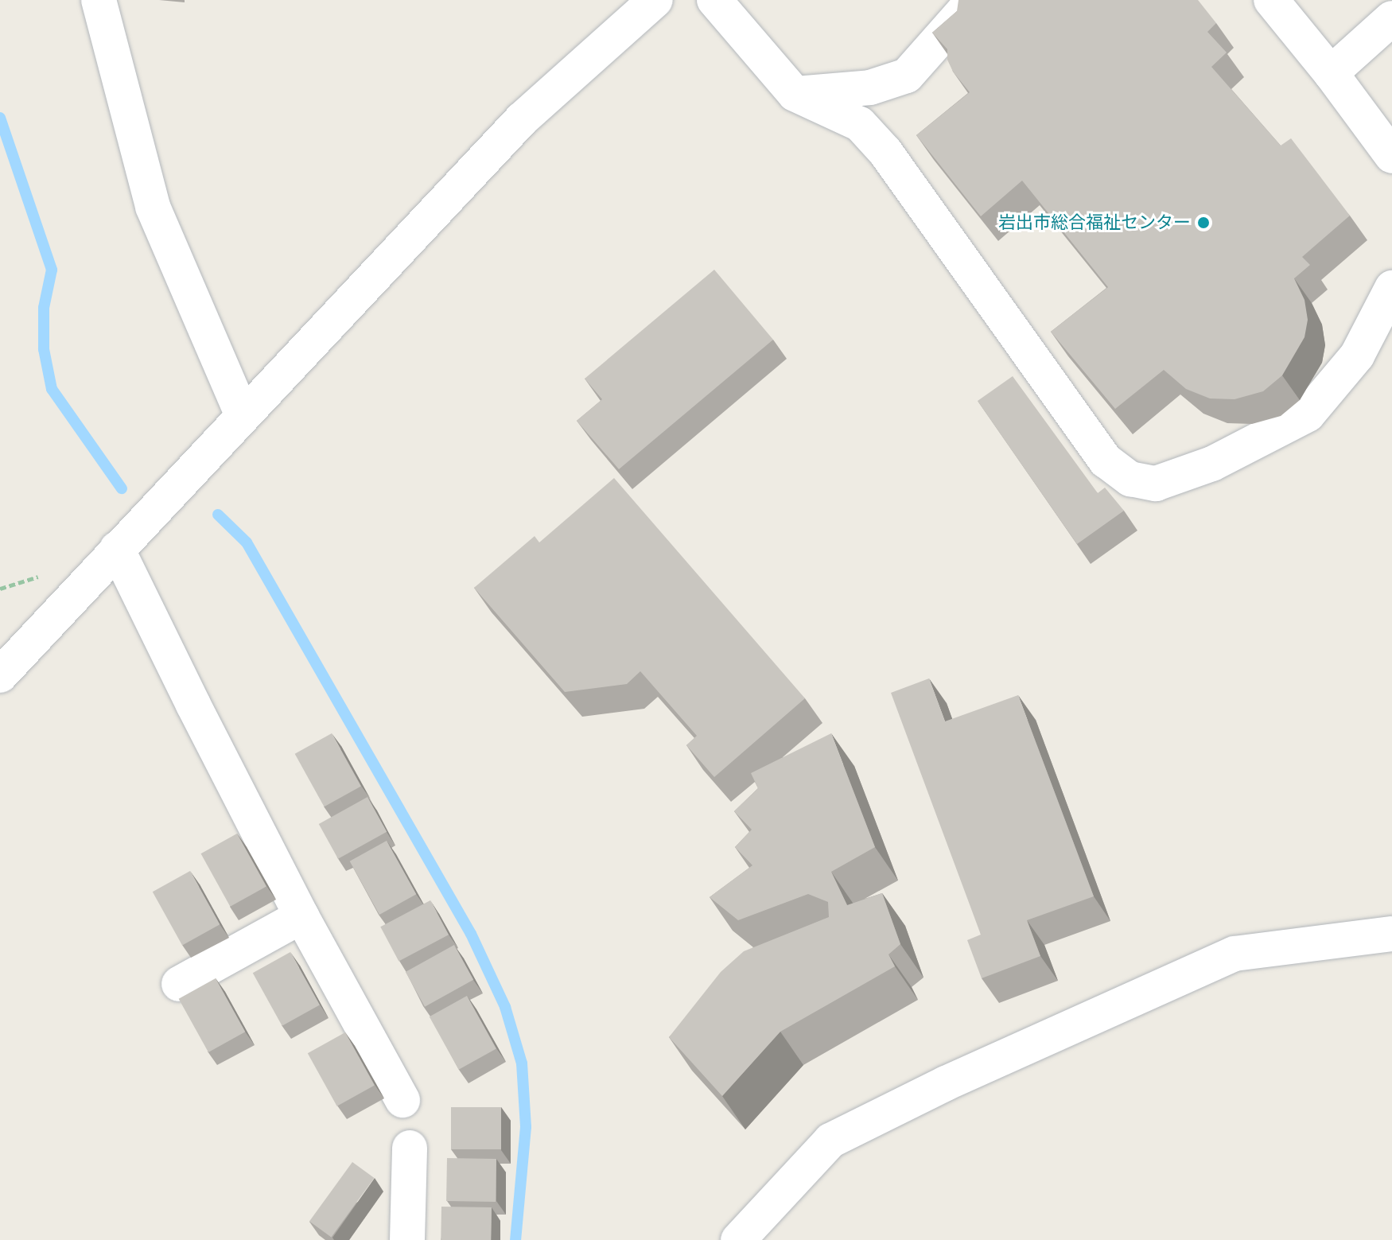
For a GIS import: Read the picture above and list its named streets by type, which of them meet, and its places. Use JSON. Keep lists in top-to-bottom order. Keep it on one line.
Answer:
{"places":["岩出市総合福祉センター"]}
